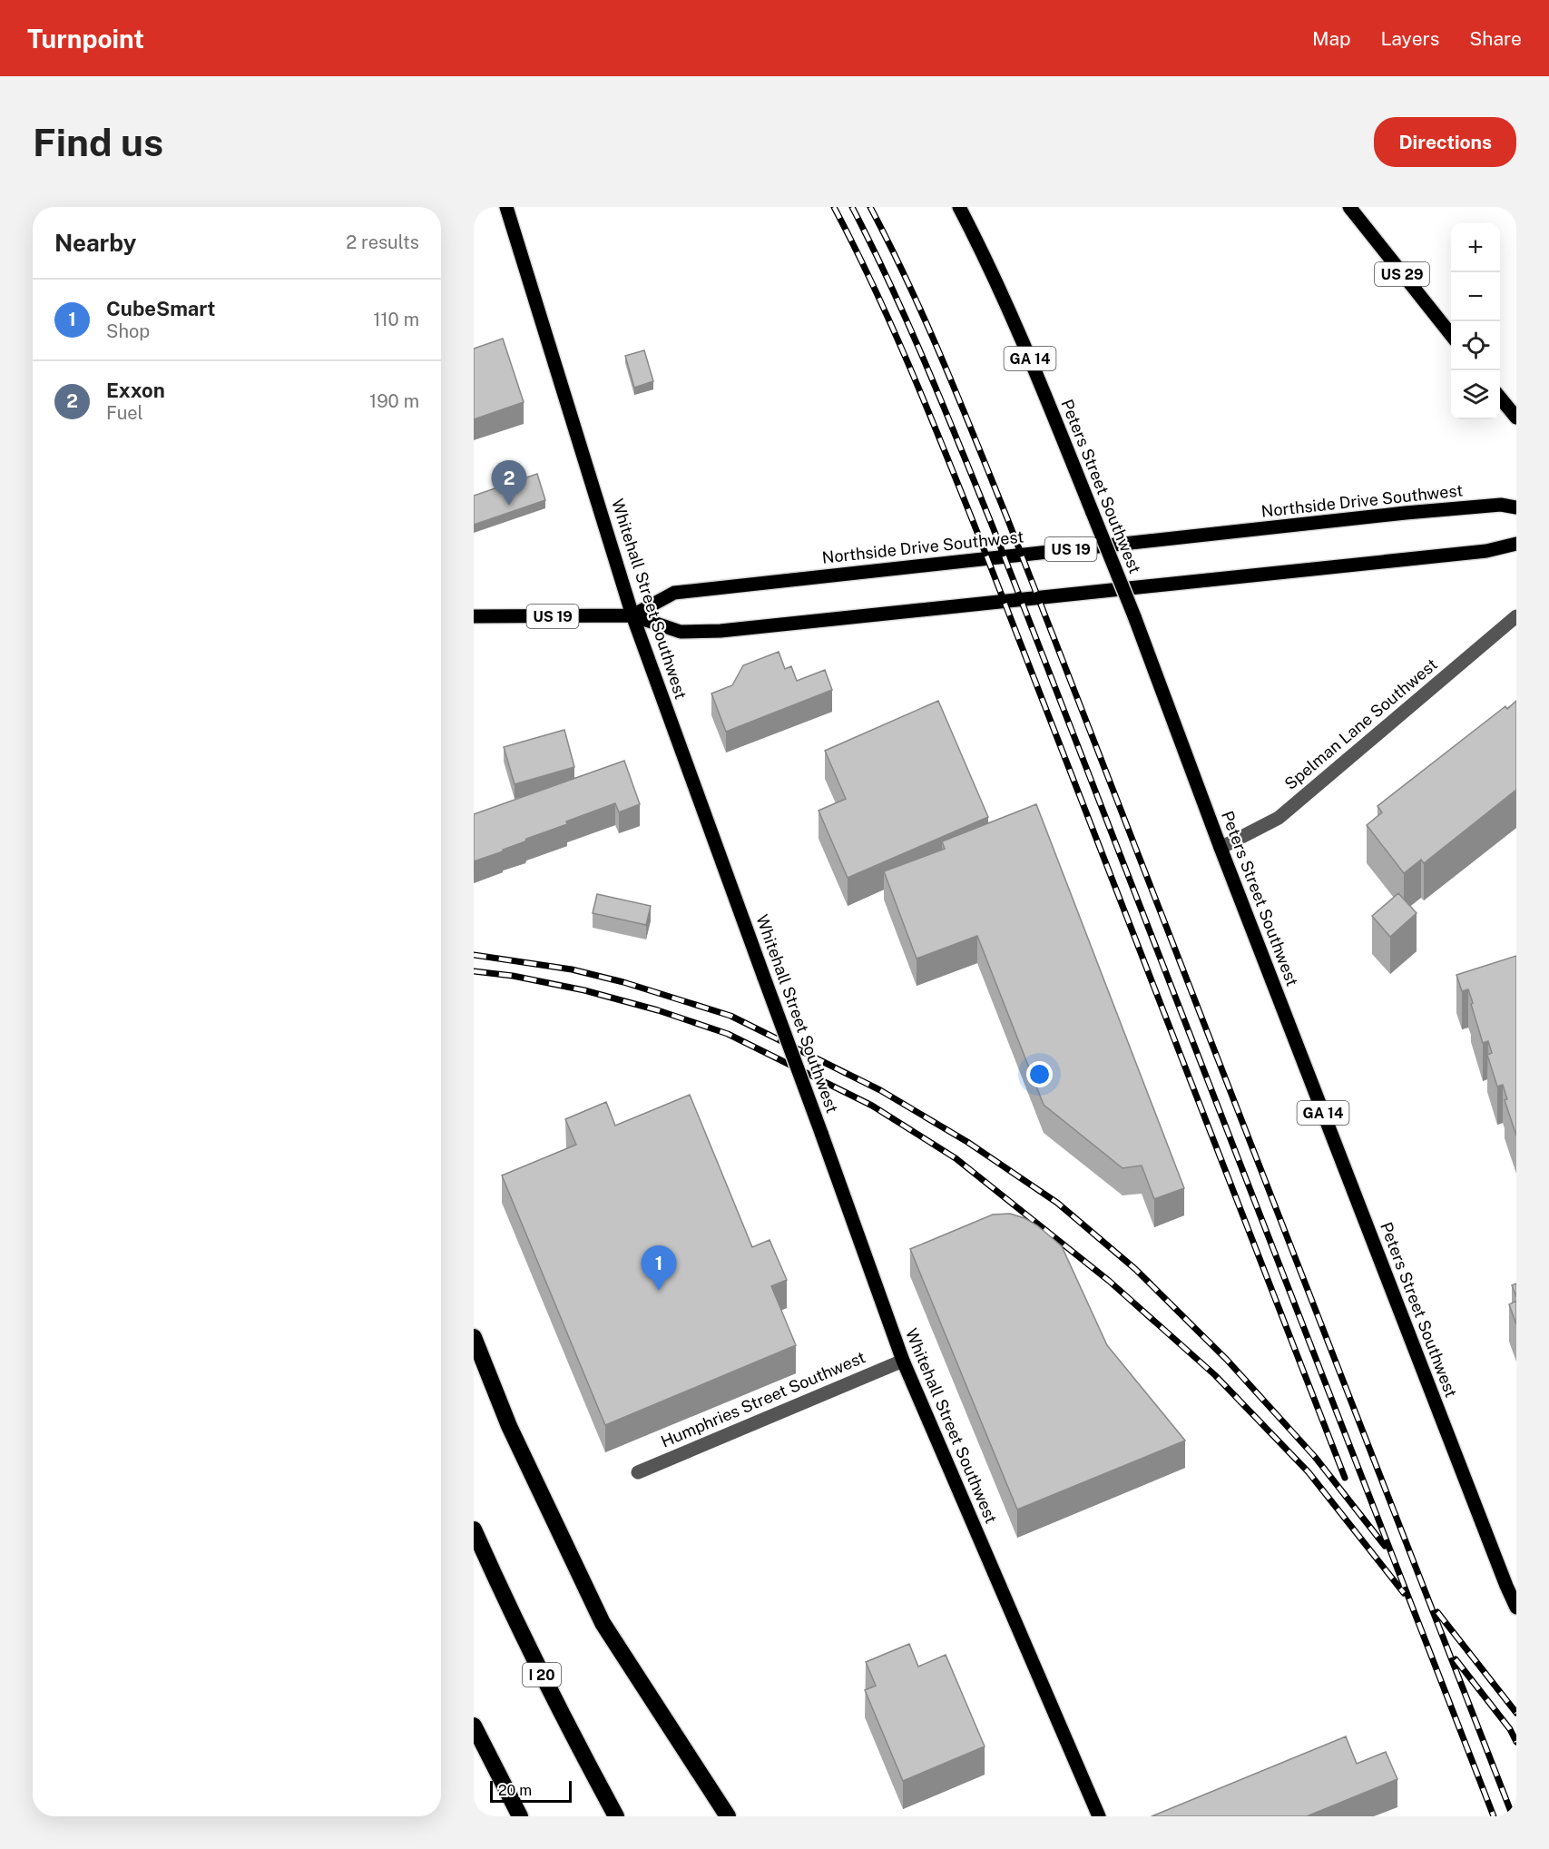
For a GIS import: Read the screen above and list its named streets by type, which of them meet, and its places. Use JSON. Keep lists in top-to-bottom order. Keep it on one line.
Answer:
{"streets":{"highway":["I 20"],"main road":["US 29","GA 14","Peters Street Southwest","Northside Drive Southwest","US 19","Whitehall Street Southwest"],"street":["Spelman Lane Southwest","Humphries Street Southwest"]},"crossings":[["Peters Street Southwest","Spelman Lane Southwest"],["Northside Drive Southwest","Whitehall Street Southwest"],["Whitehall Street Southwest","Humphries Street Southwest"]],"scale_bar":"20 m","page":{"header":"Turnpoint","nav":["Map","Layers","Share"],"buttons":"Directions","title":"Find us","heading":["Nearby","2 results"],"map_buttons":["+","−"],"list":[{"mark":"1","name":"CubeSmart","note":"Shop","value":"110 m"},{"mark":"2","name":"Exxon","note":"Fuel","value":"190 m"}],"pins":["2","1"],"scale":"20 m"}}
